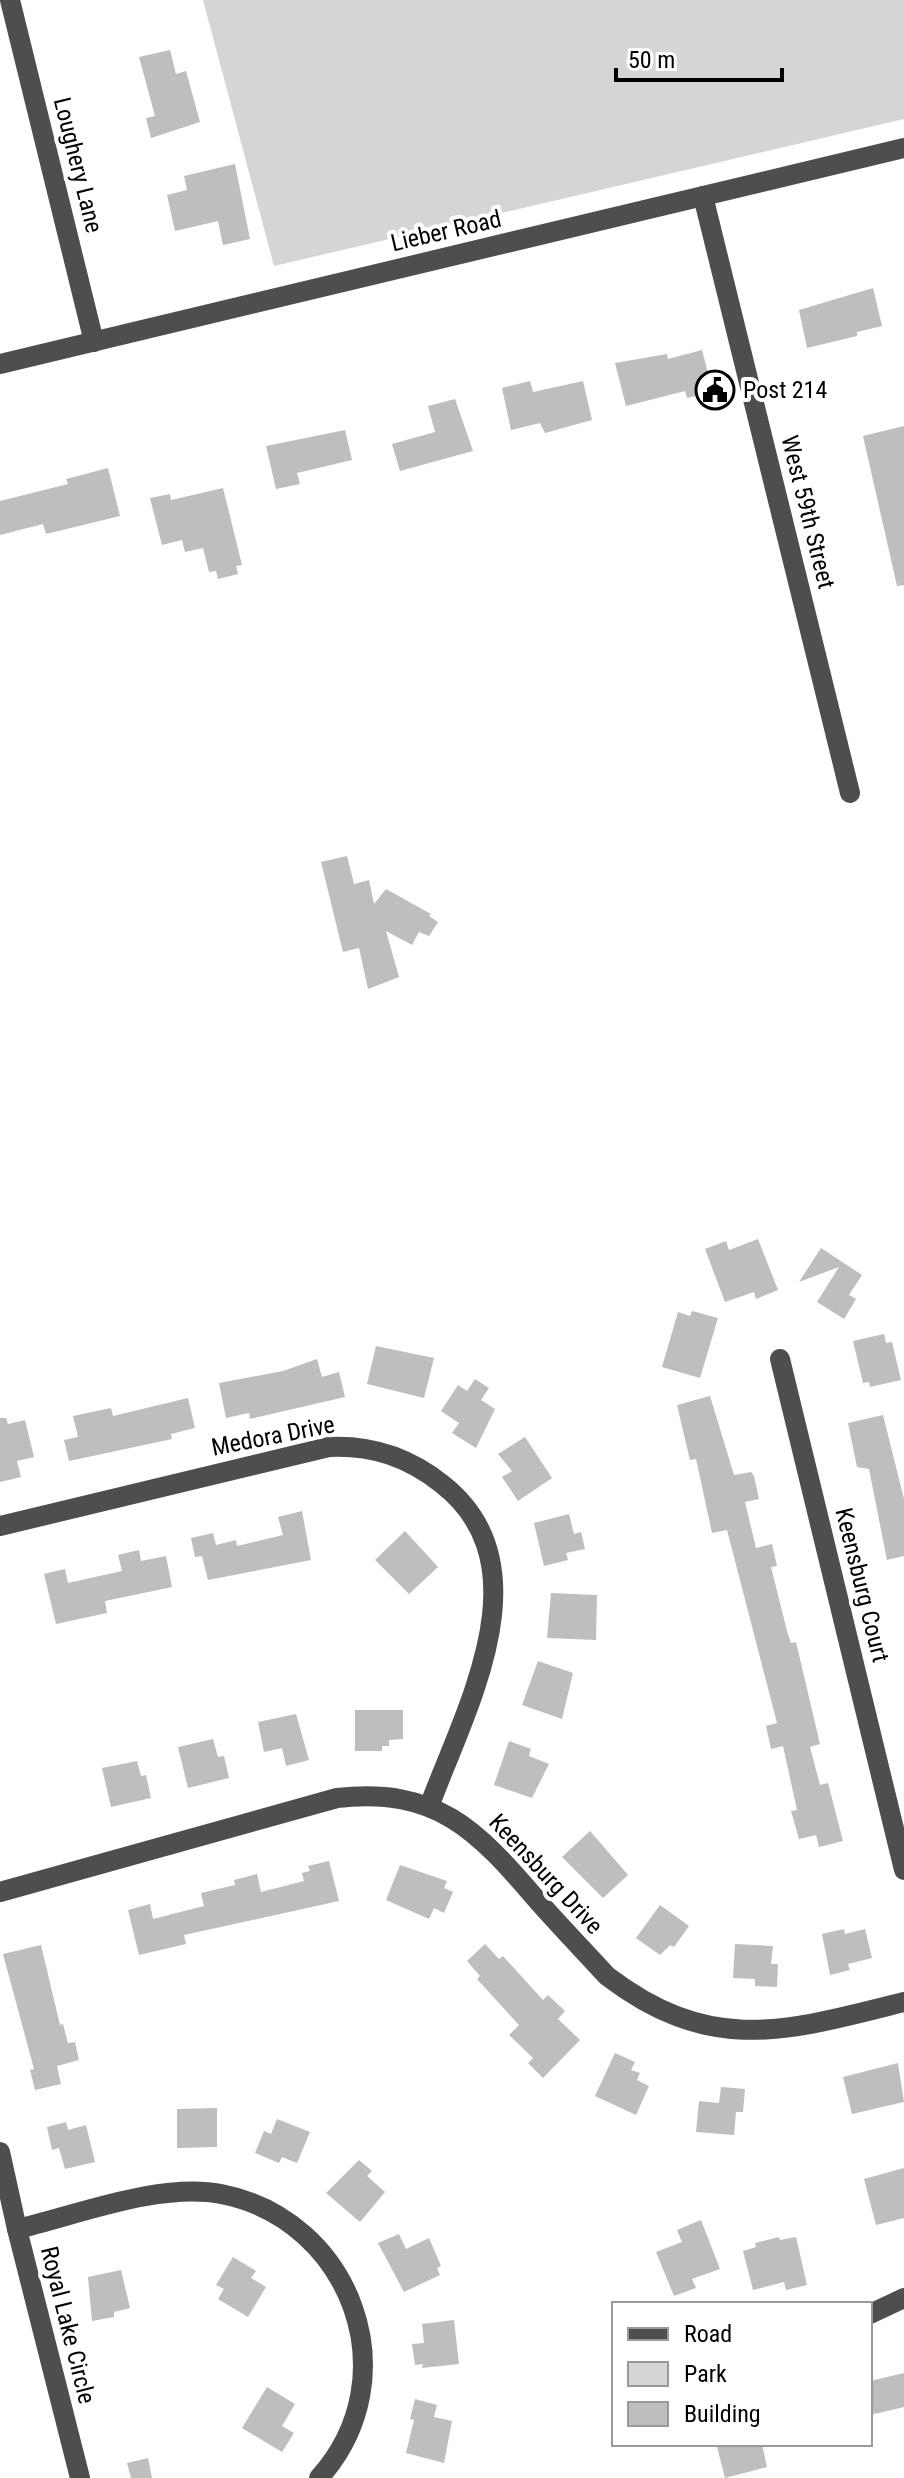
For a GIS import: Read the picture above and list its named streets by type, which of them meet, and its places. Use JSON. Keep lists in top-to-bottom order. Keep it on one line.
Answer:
{"streets":{"street":["Loughery Lane","Lieber Road","West 59th Street","Medora Drive","Keensburg Court","Keensburg Drive","Royal Lake Circle"]},"crossings":[["Loughery Lane","Lieber Road"],["Lieber Road","West 59th Street"],["Medora Drive","Keensburg Drive"]],"places":{"public building":["Post 214"]},"legend":["Road","Park","Building"],"scale_bar":"50 m"}
